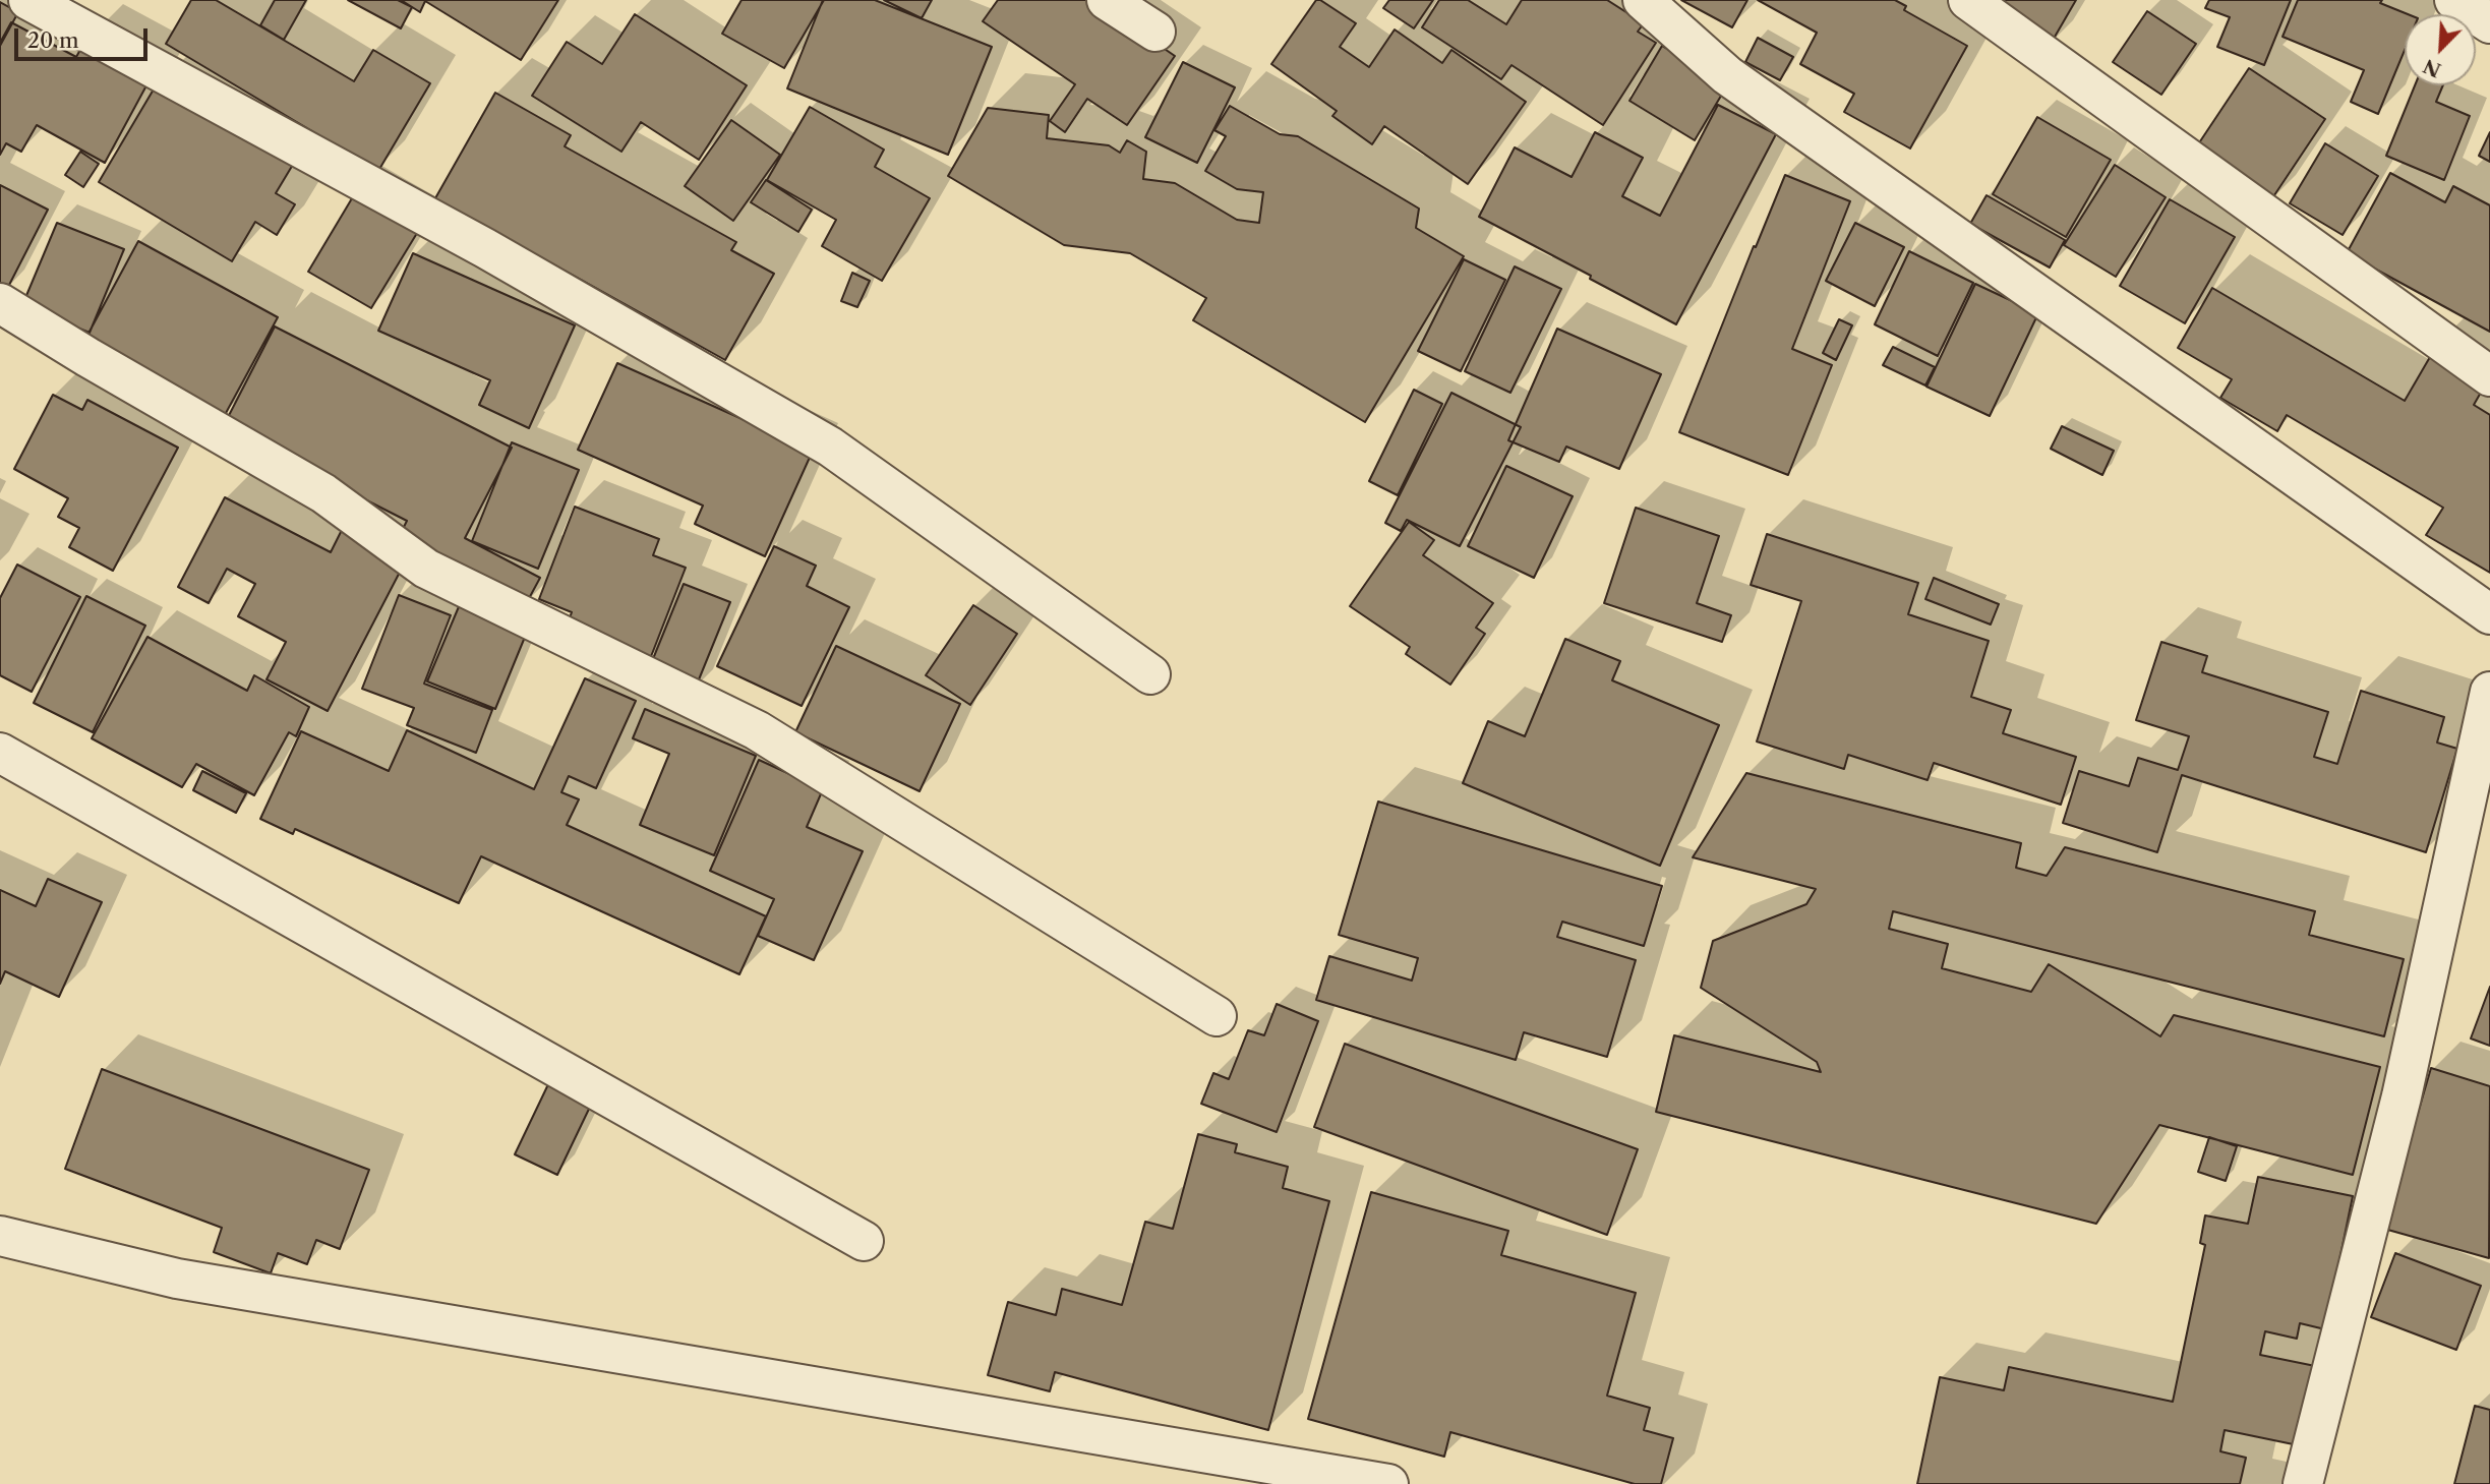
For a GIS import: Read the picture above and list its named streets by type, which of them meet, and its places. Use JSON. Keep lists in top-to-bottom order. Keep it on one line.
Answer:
{"scale_bar":"20 m","north":"bottom left"}
